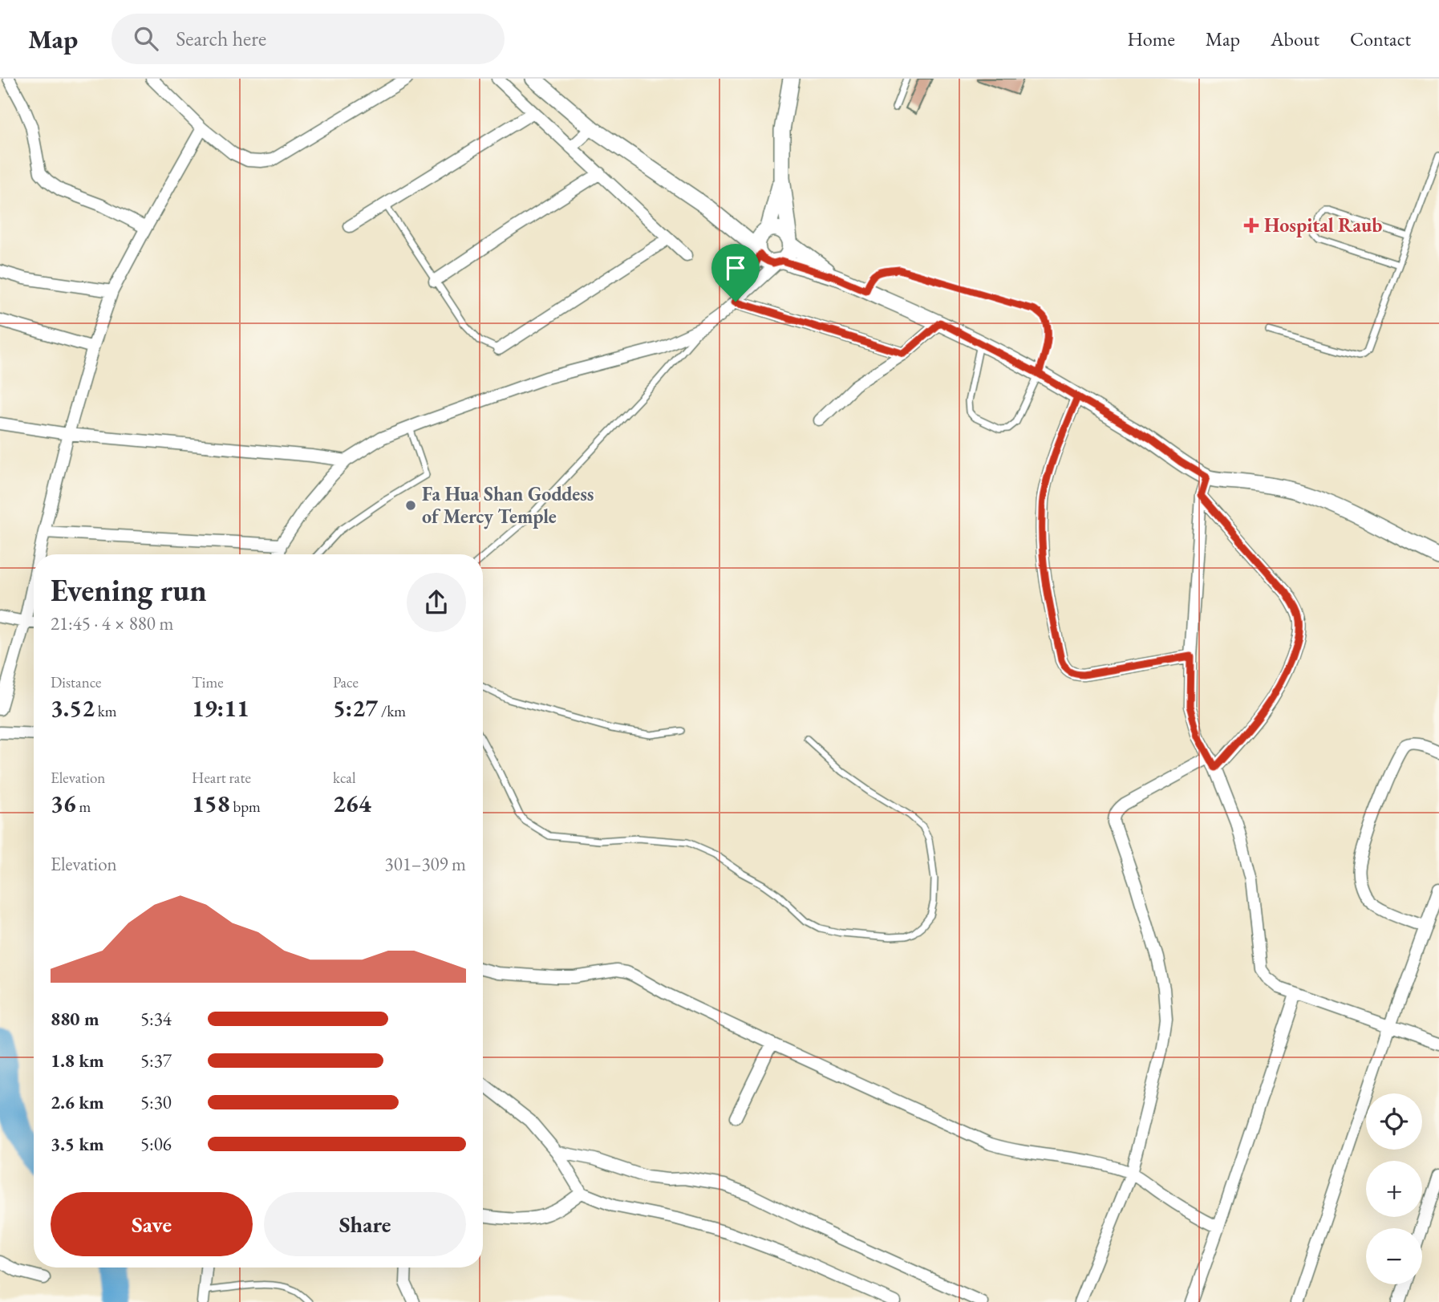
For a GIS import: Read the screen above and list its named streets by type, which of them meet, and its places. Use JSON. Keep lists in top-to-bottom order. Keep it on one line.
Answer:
{"places":{"health":["Hospital Raub"],"other":["Fa Hua Shan Goddess of Mercy Temple"]},"page":{"header":"Map","search":"Search here","nav":["Home","Map","About","Contact"],"heading":["Evening run","21:45 · 4 × 880 m"],"stats":[["Distance","3.52 km"],["Time","19:11"],["Pace","5:27 /km"],["Elevation","36 m"],["Heart rate","158 bpm"],["kcal","264"]],"chart":["Elevation","301–309 m"],"list":[{"name":"880 m","note":"5:34"},{"name":"1.8 km","note":"5:37"},{"name":"2.6 km","note":"5:30"},{"name":"3.5 km","note":"5:06"}],"map_buttons":["+","−"],"buttons":["Save","Share"]}}
